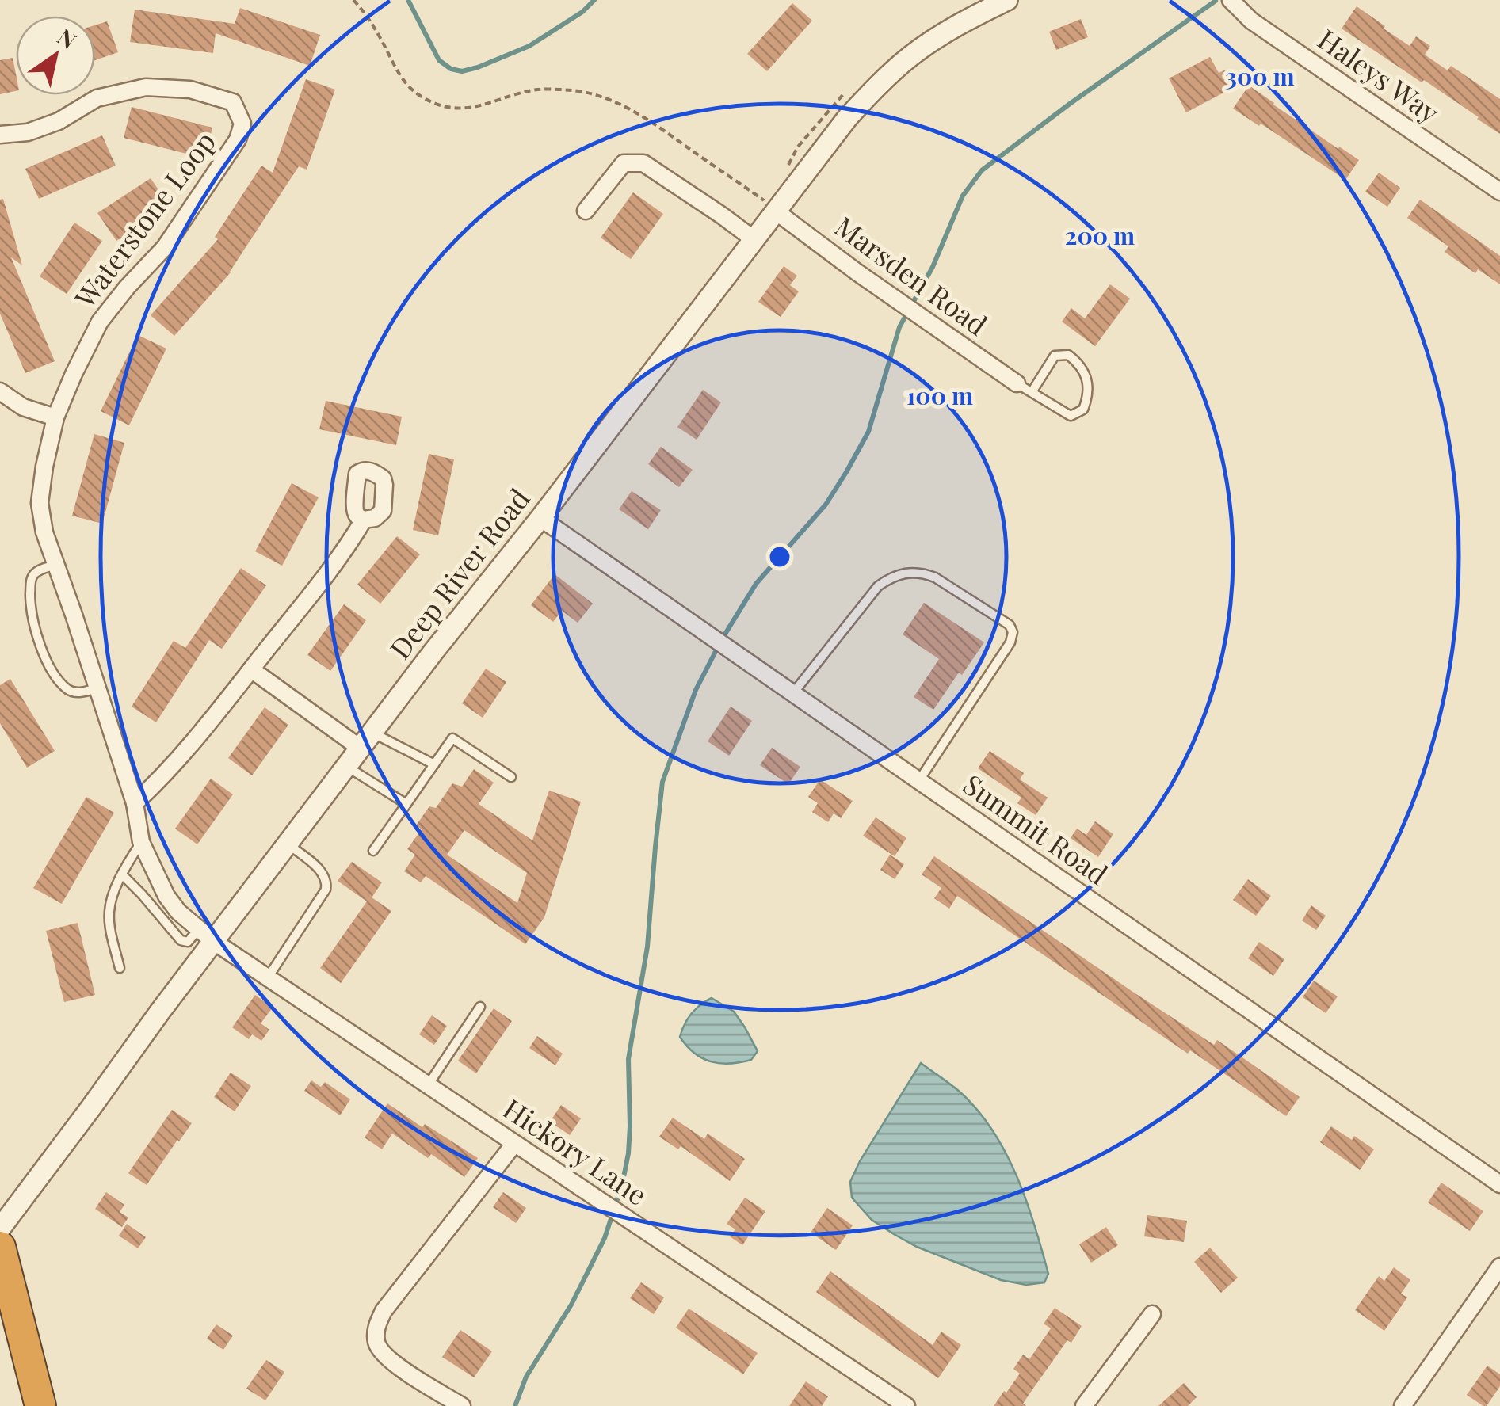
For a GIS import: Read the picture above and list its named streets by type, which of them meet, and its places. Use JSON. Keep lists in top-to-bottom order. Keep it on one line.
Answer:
{"streets":{"street":["Haleys Way","Waterstone Loop","Marsden Road","Deep River Road","Summit Road","Hickory Lane"]},"crossings":[["Waterstone Loop","Deep River Road"],["Waterstone Loop","Hickory Lane"],["Marsden Road","Deep River Road"],["Deep River Road","Summit Road"],["Deep River Road","Hickory Lane"]],"north":"top right","rings":["300 m","200 m","100 m"]}
